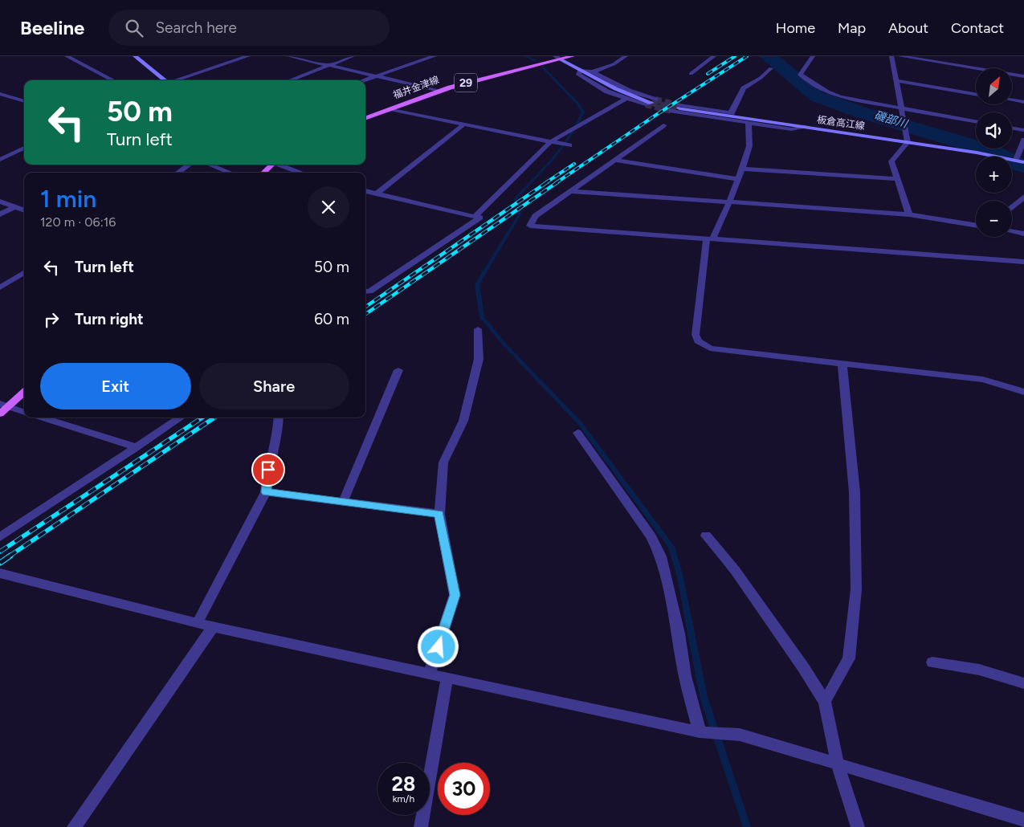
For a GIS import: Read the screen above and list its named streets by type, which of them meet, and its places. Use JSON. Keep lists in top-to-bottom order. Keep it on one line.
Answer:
{"streets":{"main road":["29","福井金津線","板倉高江線"]},"water":["磯部川"],"north":"top right","page":{"header":"Beeline","search":"Search here","nav":["Home","Map","About","Contact"],"map_buttons":["+","−"],"turn":["50 m","Turn left"],"heading":["1 min","120 m · 06:16"],"list":[{"name":"Turn left","value":"50 m"},{"name":"Turn right","value":"60 m"}],"buttons":["Exit","Share"],"speed":"28 km/h","limit":"30"}}
